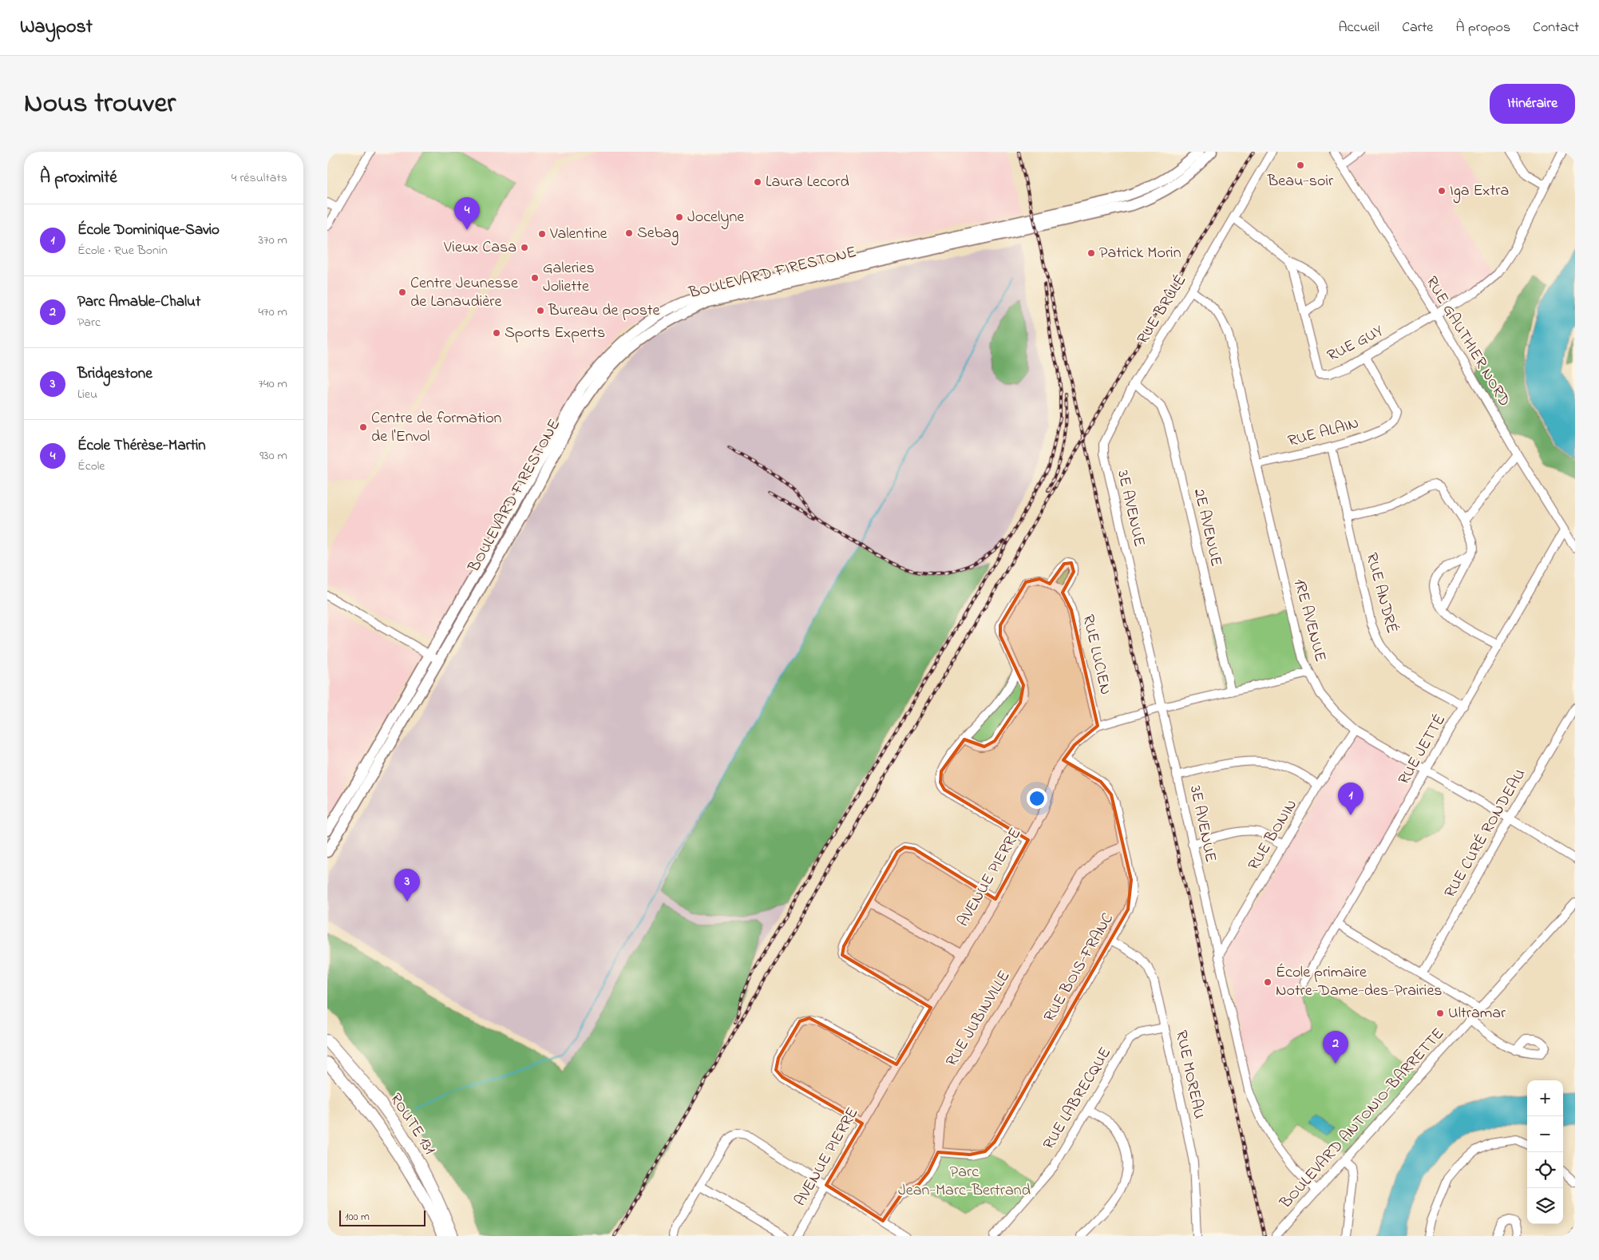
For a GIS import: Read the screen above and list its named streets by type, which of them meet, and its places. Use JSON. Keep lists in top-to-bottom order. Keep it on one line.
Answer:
{"streets":{"highway":["ROUTE 131"],"main road":["BOULEVARD FIRESTONE"],"street":["RUE BRÛLÉ","RUE GAUTHIER NORD","RUE GUY","RUE ALAIN","3E AVENUE","2E AVENUE","RUE ANDRÉ","1RE AVENUE","RUE LUCIEN","RUE JETTÉ","RUE CURÉ RONDEAU","RUE BONIN","AVENUE PIERRE","RUE BOIS-FRANC","RUE JUBINVILLE","RUE MOREAU","RUE LABRECQUE","BOULEVARD ANTONIO-BARRETTE"]},"crossings":[["RUE BRÛLÉ","3E AVENUE"],["RUE BRÛLÉ","2E AVENUE"],["RUE BRÛLÉ","1RE AVENUE"],["RUE GAUTHIER NORD","RUE GUY"],["RUE GAUTHIER NORD","RUE JETTÉ"],["RUE GUY","RUE ALAIN"],["RUE ALAIN","RUE ANDRÉ"],["RUE ALAIN","1RE AVENUE"],["3E AVENUE","RUE BONIN"],["3E AVENUE","AVENUE PIERRE"],["3E AVENUE","BOULEVARD ANTONIO-BARRETTE"],["2E AVENUE","AVENUE PIERRE"],["RUE ANDRÉ","RUE JETTÉ"],["1RE AVENUE","RUE JETTÉ"],["1RE AVENUE","RUE CURÉ RONDEAU"],["1RE AVENUE","RUE BONIN"],["1RE AVENUE","AVENUE PIERRE"],["RUE LUCIEN","AVENUE PIERRE"],["AVENUE PIERRE","RUE BOIS-FRANC"],["RUE BOIS-FRANC","RUE JUBINVILLE"],["RUE BOIS-FRANC","RUE MOREAU"],["RUE MOREAU","RUE LABRECQUE"]],"parks":["Parc Jean-Marc-Bertrand"],"places":["Beau-soir","Laura Lecord","Iga Extra","Jocelyne","Sebag","Valentine","Vieux Casa","Patrick Morin","Galeries Joliette","Centre Jeunesse de Lanaudière","Bureau de poste","Sports Experts","Centre de formation de l'Envol","École primaire Notre-Dame-des-Prairies","Ultramar"],"scale_bar":"100 m","page":{"header":"Waypost","nav":["Accueil","Carte","À propos","Contact"],"title":"Nous trouver","buttons":"Itinéraire","heading":["À proximité","4 résultats"],"pins":["4","1","3","2"],"list":[{"mark":"1","name":"École Dominique-Savio","note":"École · Rue Bonin","value":"370 m"},{"mark":"2","name":"Parc Amable-Chalut","note":"Parc","value":"470 m"},{"mark":"3","name":"Bridgestone","note":"Lieu","value":"740 m"},{"mark":"4","name":"École Thérèse-Martin","note":"École","value":"930 m"}],"map_buttons":["+","−"],"scale":"100 m"}}
